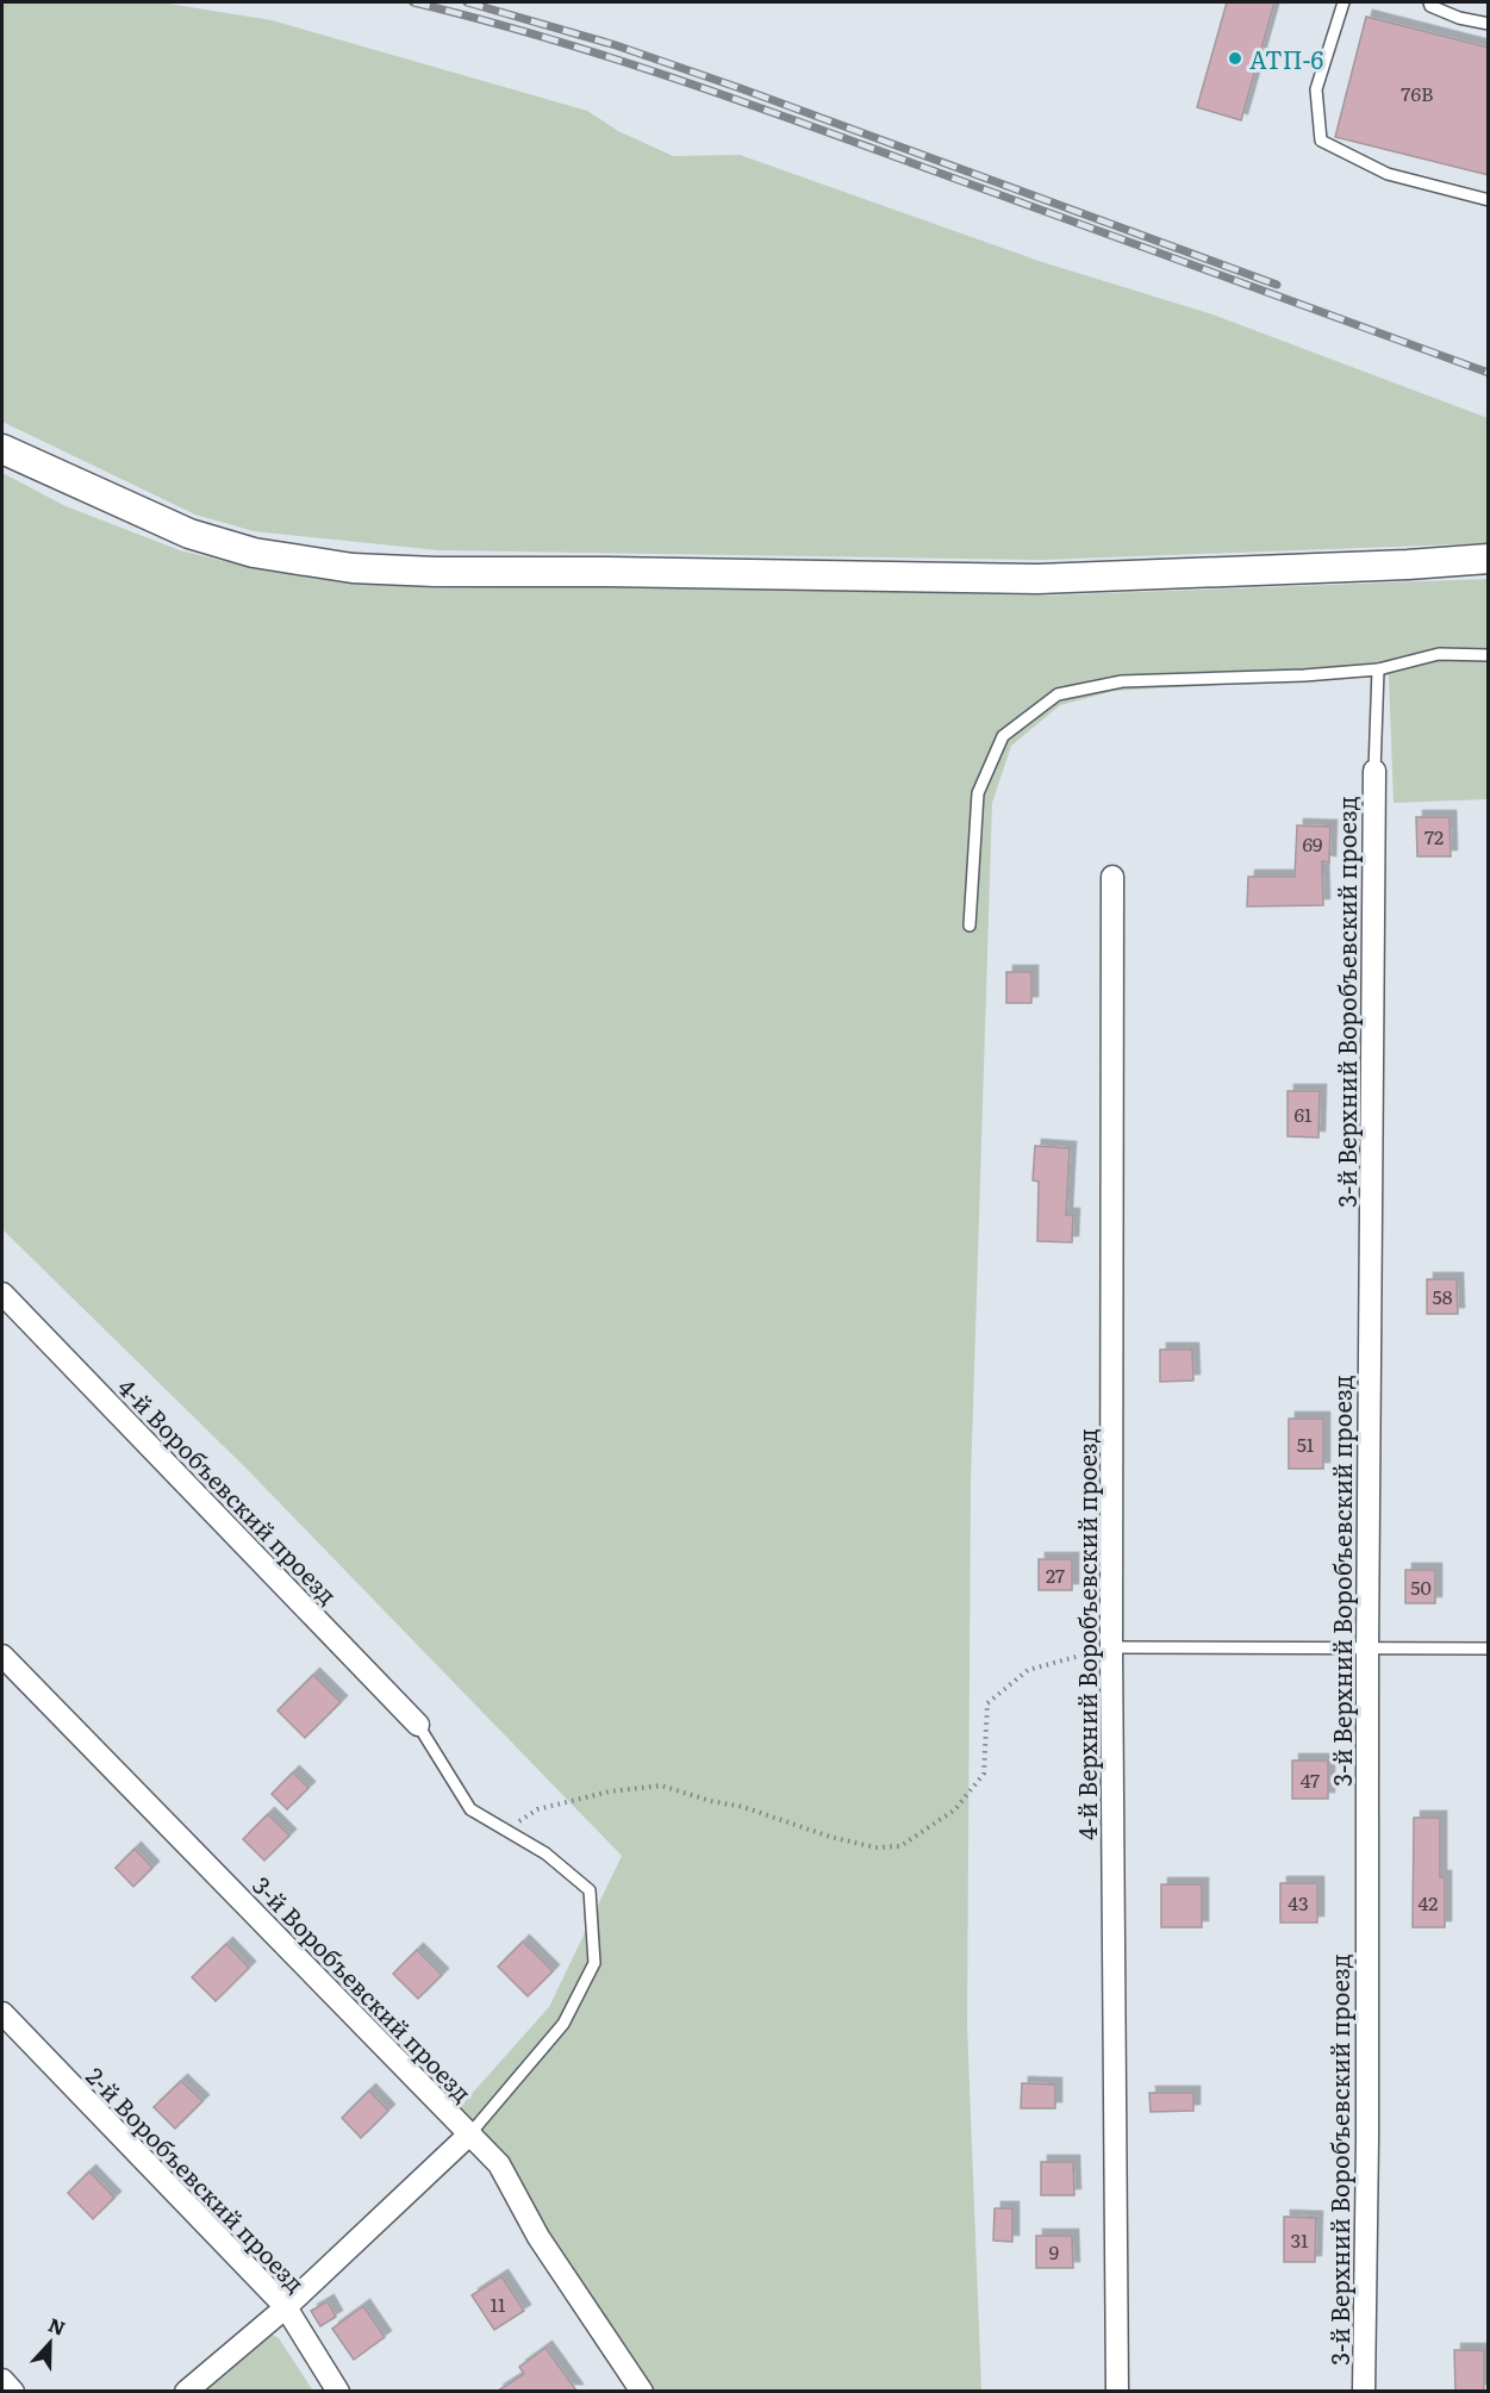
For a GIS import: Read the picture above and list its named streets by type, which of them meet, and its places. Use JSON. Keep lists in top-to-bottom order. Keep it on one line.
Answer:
{"streets":{"street":["3-й Верхний Воробъевский проезд","4-й Воробъевский проезд","4-й Верхний Воробъевский проезд","3-й Воробъевский проезд","2-й Воробъевский проезд"]},"places":["АТП-6"],"house_numbers":["76В","72","69","61","58","51","27","50","47","43","42","31","9","11"],"north":"top"}
